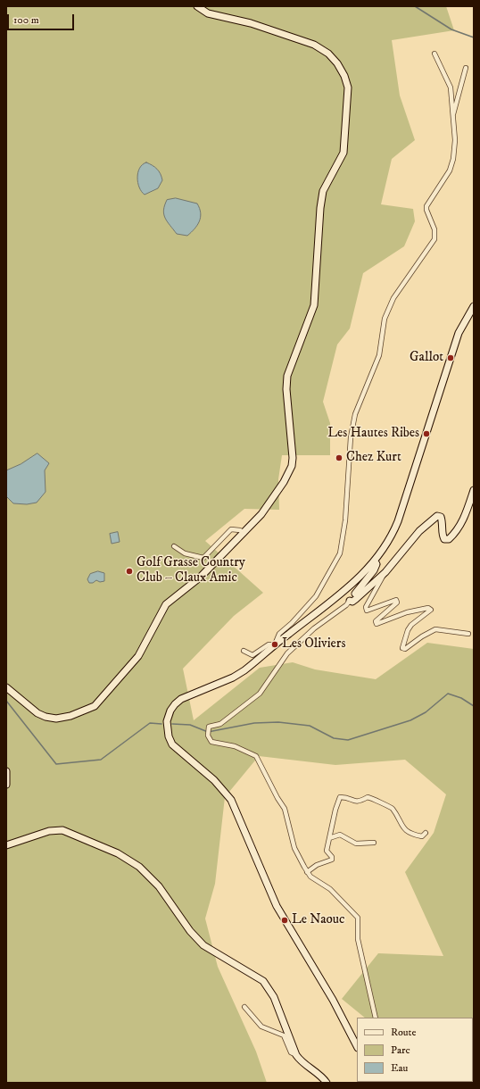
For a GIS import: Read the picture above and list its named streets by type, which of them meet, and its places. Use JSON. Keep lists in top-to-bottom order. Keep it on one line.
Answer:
{"places":["Gallot","Les Hautes Ribes","Chez Kurt","Golf Grasse Country Club – Claux Amic","Les Oliviers","Le Naouc"],"legend":["Route","Parc","Eau"],"scale_bar":"100 m"}
